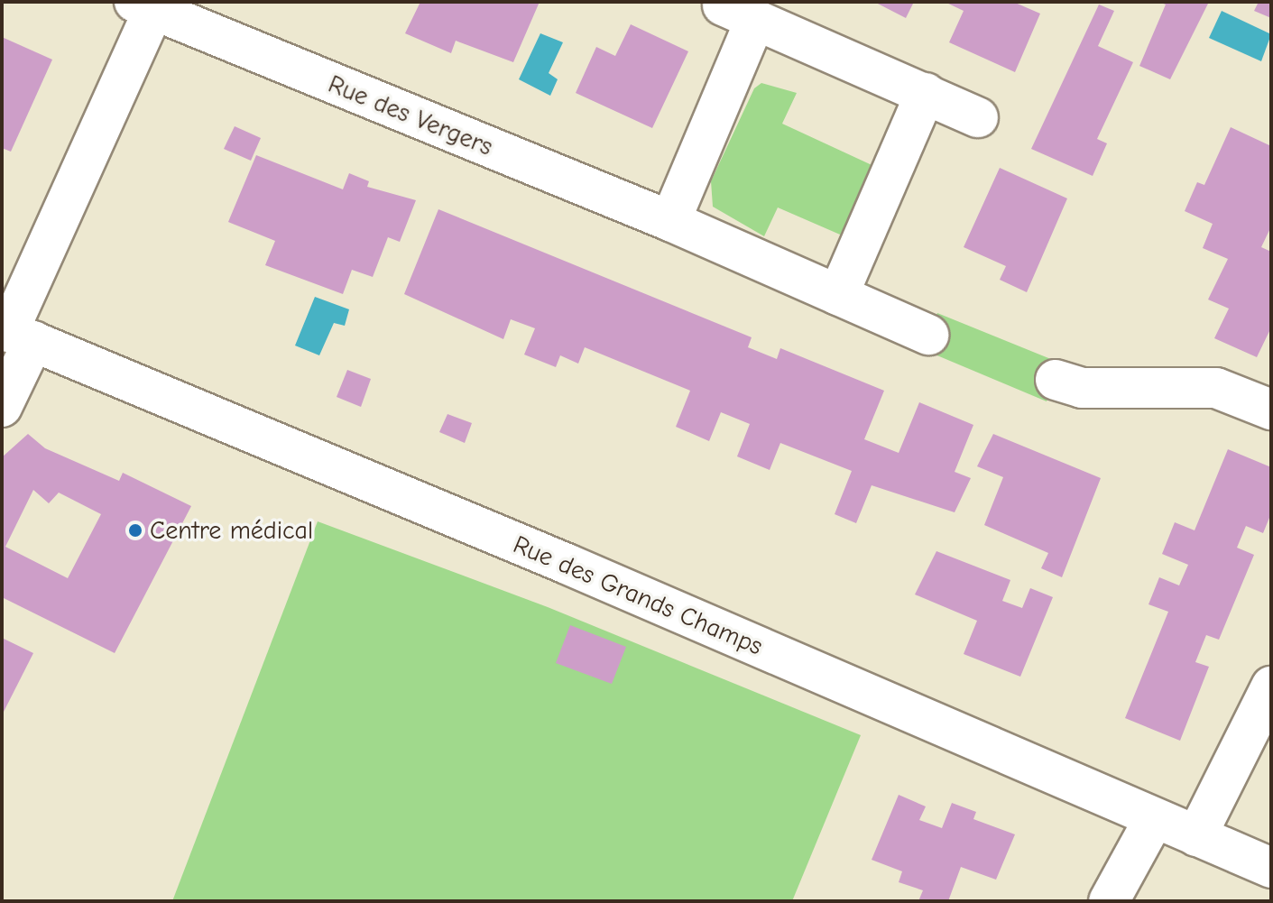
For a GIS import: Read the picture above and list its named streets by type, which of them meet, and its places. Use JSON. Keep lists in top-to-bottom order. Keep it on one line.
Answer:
{"streets":{"street":["Rue des Vergers","Rue des Grands Champs"]},"crossings":[["Rue des Vergers","Rue des Grands Champs"]],"places":["Centre médical"]}
